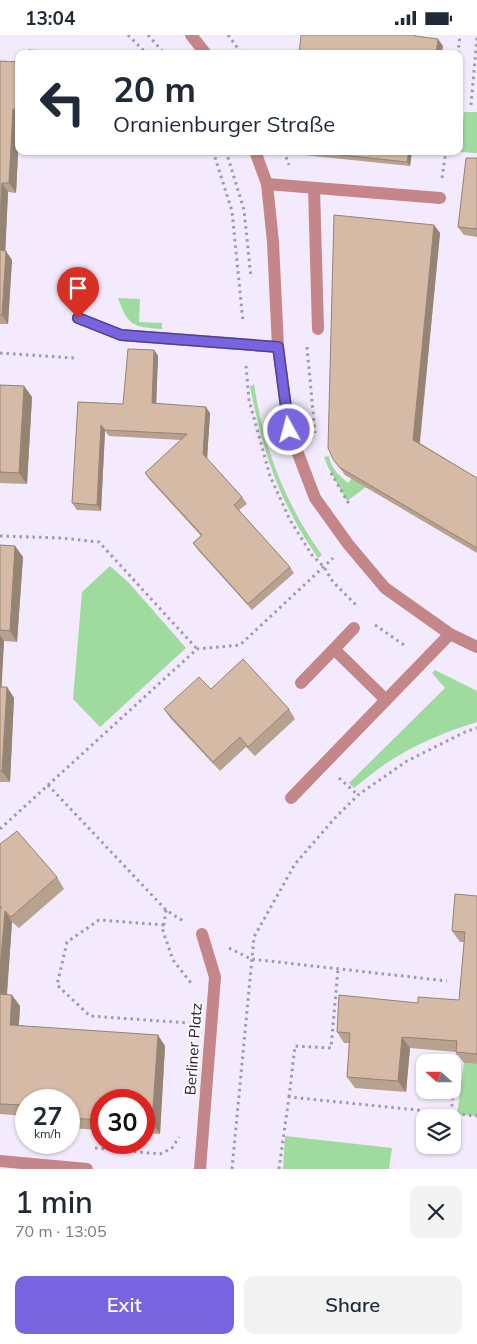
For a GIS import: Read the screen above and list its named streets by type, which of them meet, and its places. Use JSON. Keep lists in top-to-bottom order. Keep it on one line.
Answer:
{"streets":{"street":["Berliner Platz"]},"north":"left","page":{"status":"13:04","turn":["20 m","Oranienburger Straße"],"speed":"27 km/h","limit":"30","heading":["1 min","70 m · 13:05"],"buttons":["Exit","Share"]}}
